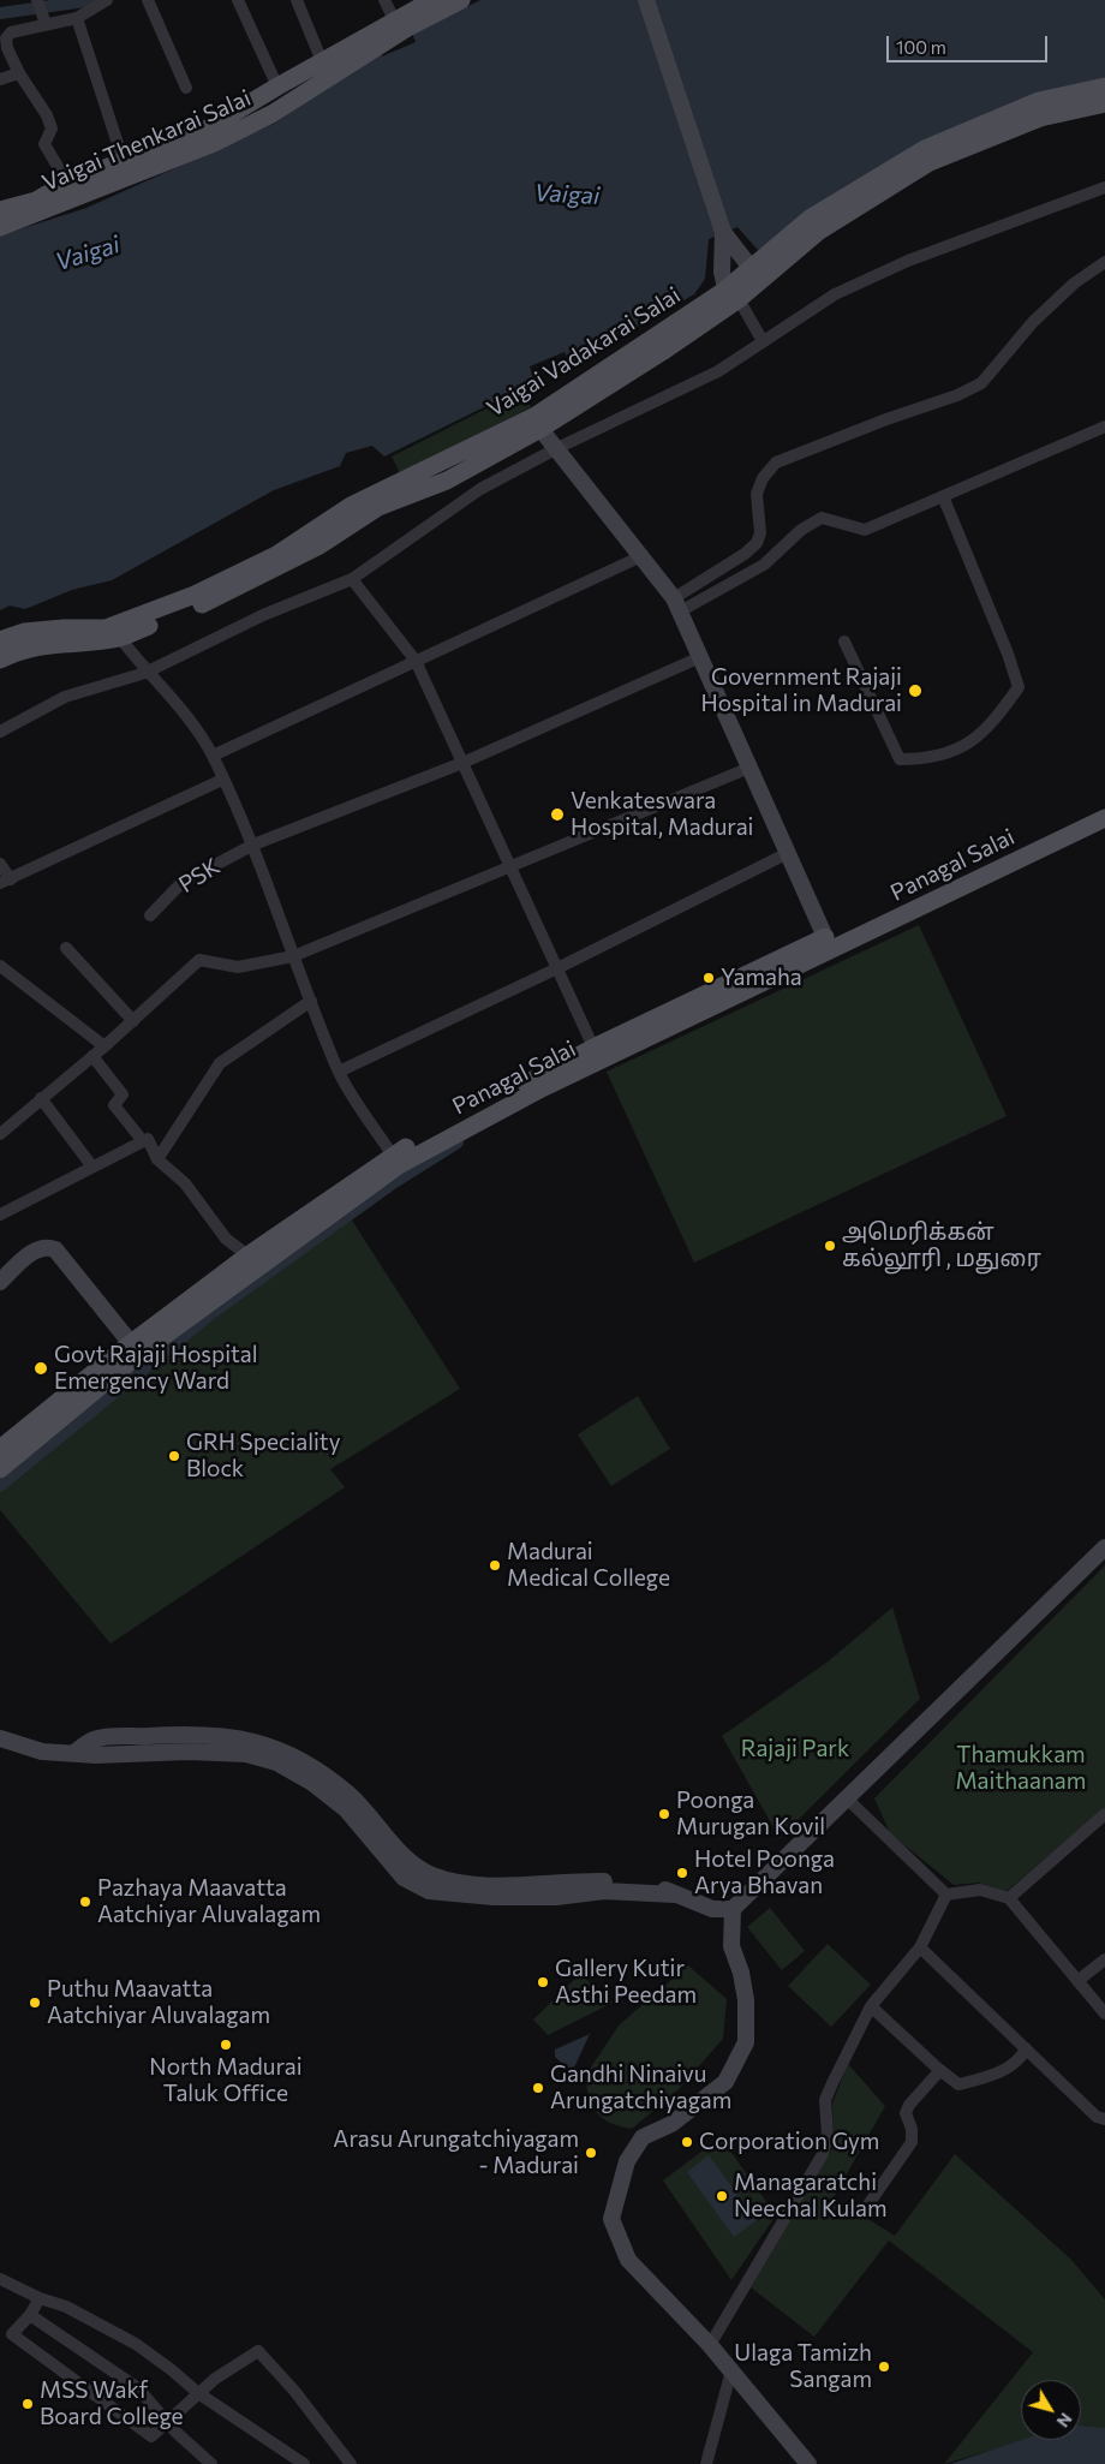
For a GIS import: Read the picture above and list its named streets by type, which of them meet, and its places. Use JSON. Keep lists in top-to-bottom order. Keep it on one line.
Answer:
{"streets":{"main road":["Vaigai Thenkarai Salai","Vaigai Vadakarai Salai","Panagal Salai"],"street":["PSK"]},"water":["Vaigai"],"parks":["Rajaji Park","Thamukkam Maithaanam"],"places":["Government Rajaji Hospital in Madurai","Venkateswara Hospital, Madurai","Yamaha","அமெரிக்கன் கல்லூரி , மதுரை","Govt Rajaji Hospital Emergency Ward","GRH Speciality Block","Madurai Medical College","Poonga Murugan Kovil","Hotel Poonga Arya Bhavan","Pazhaya Maavatta Aatchiyar Aluvalagam","Gallery Kutir Asthi Peedam","Puthu Maavatta Aatchiyar Aluvalagam","North Madurai Taluk Office","Gandhi Ninaivu Arungatchiyagam","Corporation Gym","Arasu Arungatchiyagam - Madurai","Managaratchi Neechal Kulam","Ulaga Tamizh Sangam","MSS Wakf Board College"],"scale_bar":"100 m","north":"bottom right"}
